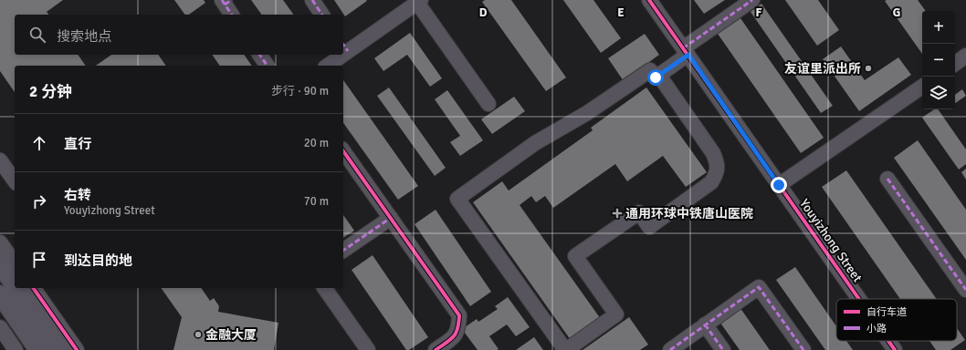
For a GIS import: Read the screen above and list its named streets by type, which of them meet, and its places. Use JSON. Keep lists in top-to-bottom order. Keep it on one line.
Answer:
{"streets":{"street":["Youyizhong Street"]},"places":{"other":["友谊里派出所","金融大厦"],"health":["通用环球中铁唐山医院"]},"legend":["自行车道","小路"],"page":{"map_buttons":["+","−"],"search":"搜索地点","heading":["2 分钟","步行 · 90 m"],"list":[["直行","20 m"],["右转","Youyizhong Street","70 m"],"到达目的地"]},"grid":{"columns":["D","E","F","G"]}}
